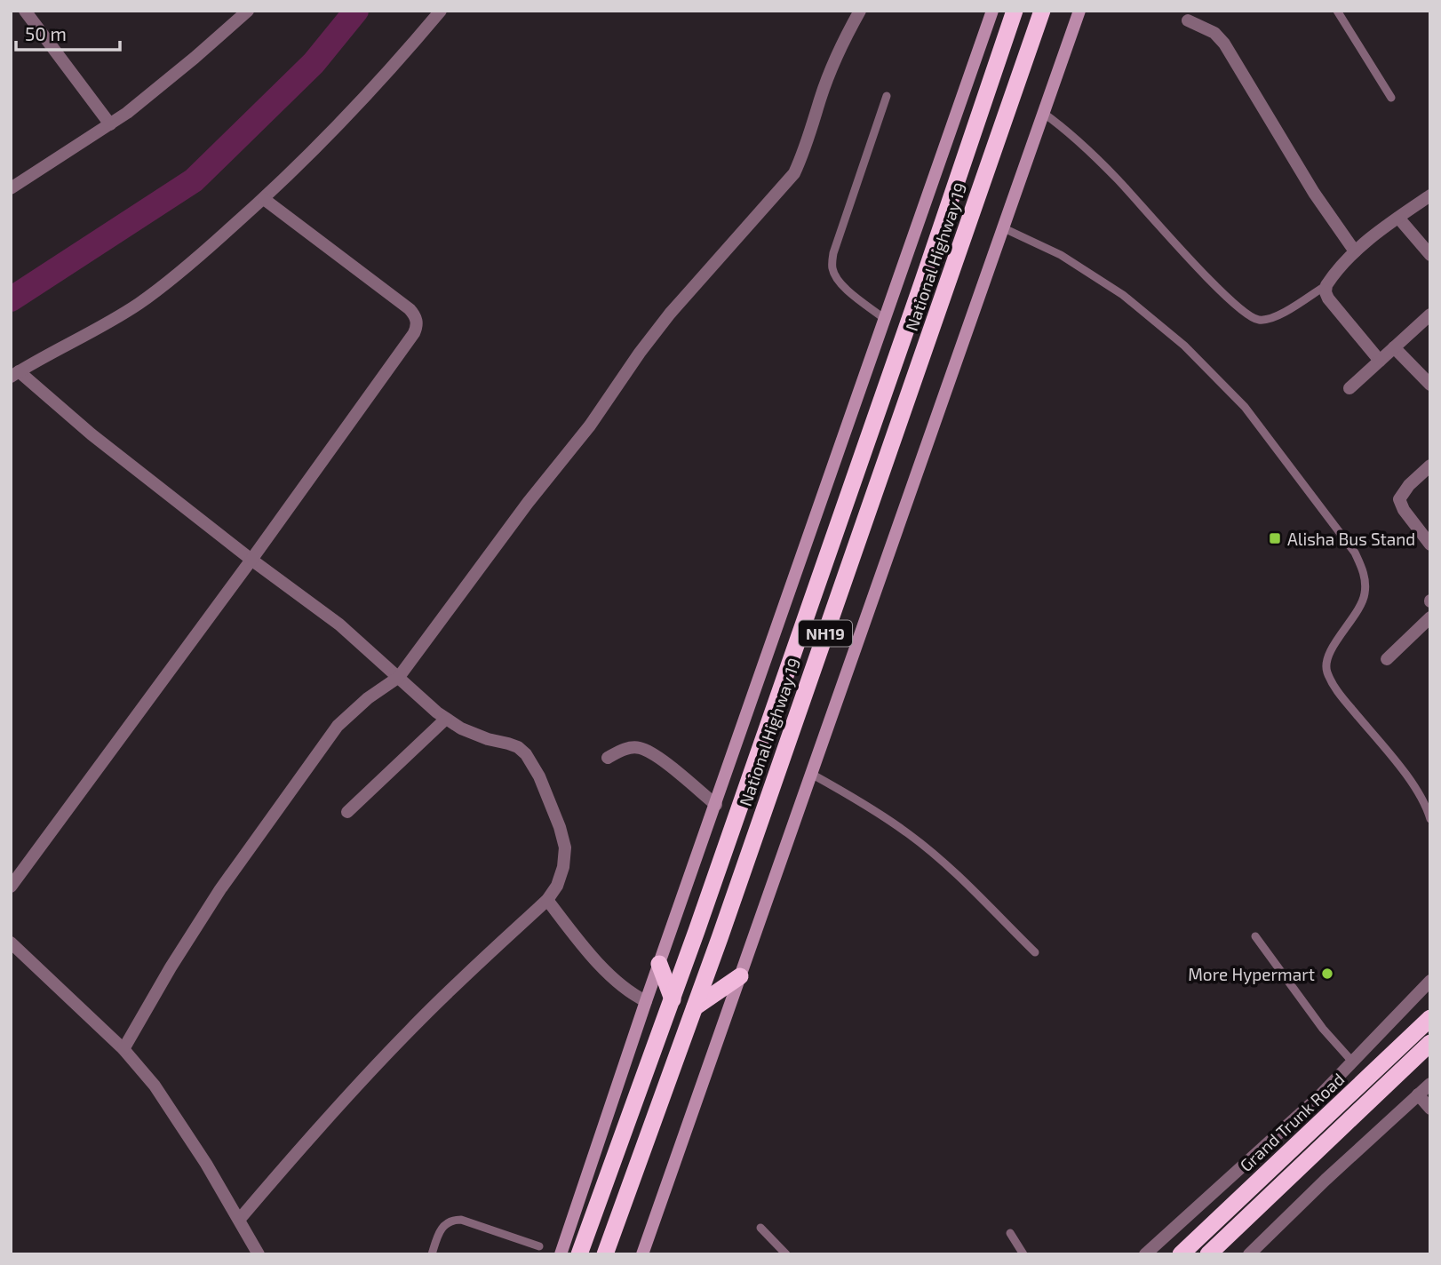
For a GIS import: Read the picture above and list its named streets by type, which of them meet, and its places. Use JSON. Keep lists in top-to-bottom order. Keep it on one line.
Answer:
{"streets":{"highway":["National Highway 19","NH19","Grand Trunk Road"]},"places":{"transit":["Alisha Bus Stand"],"other":["More Hypermart"]},"scale_bar":"50 m"}
